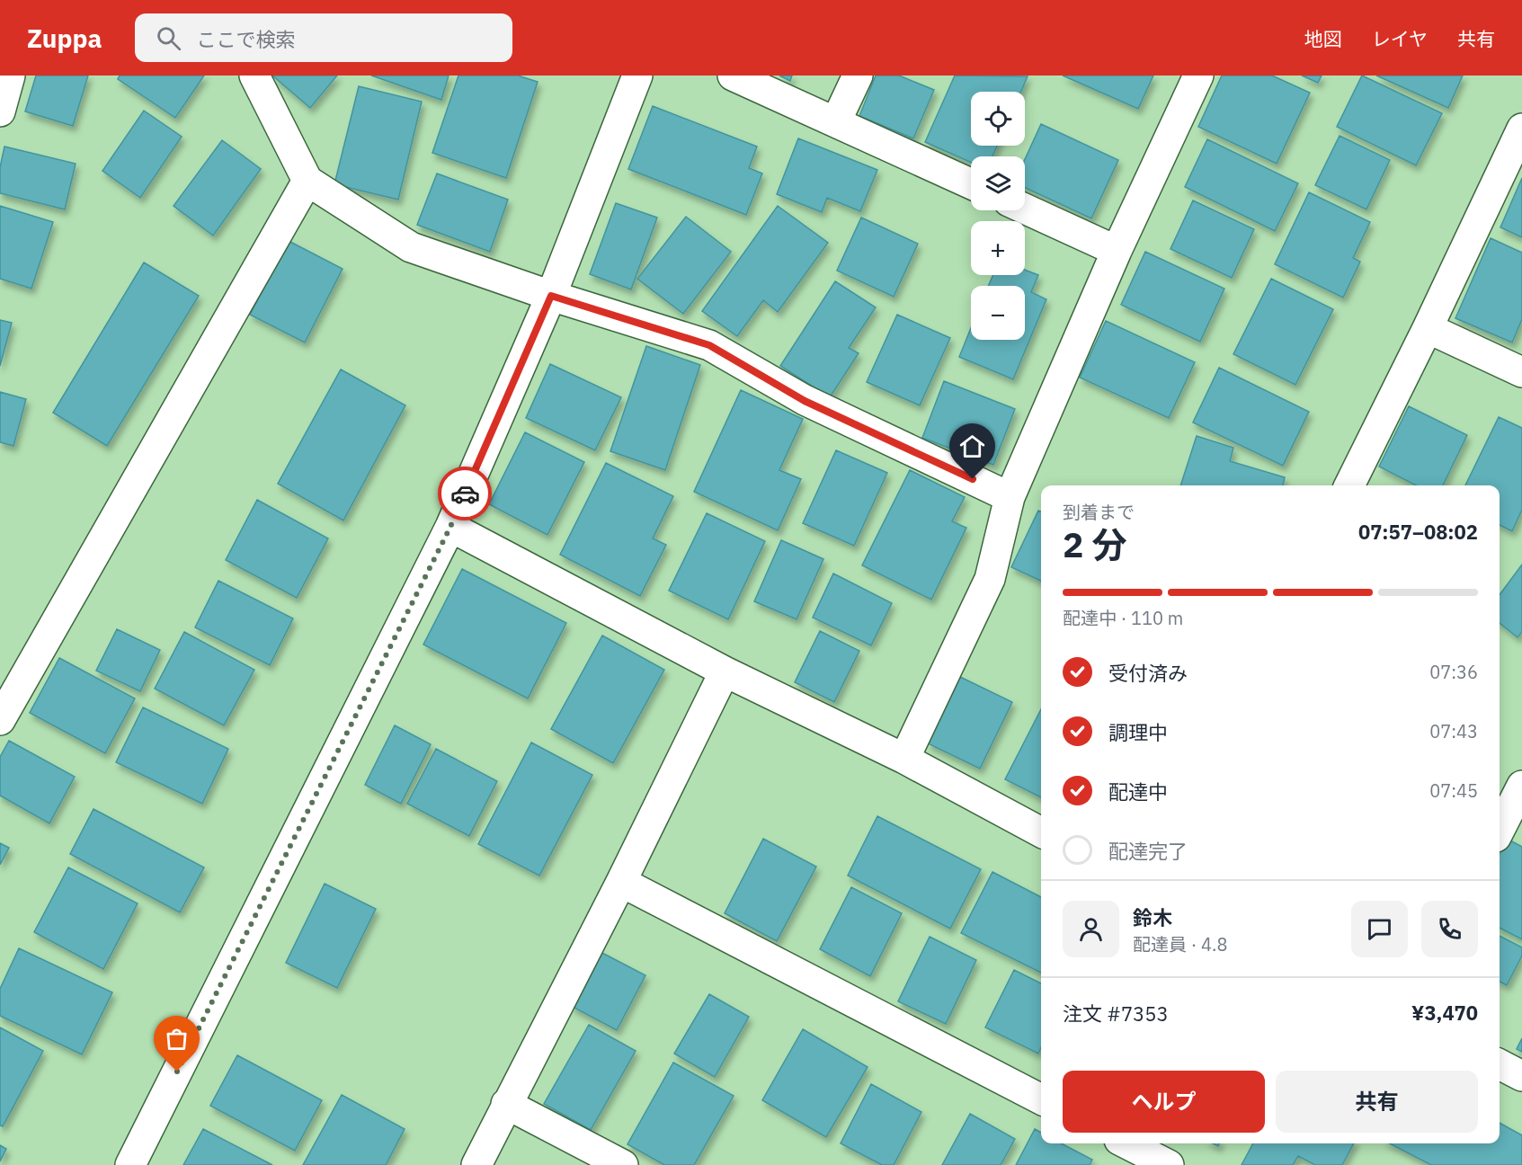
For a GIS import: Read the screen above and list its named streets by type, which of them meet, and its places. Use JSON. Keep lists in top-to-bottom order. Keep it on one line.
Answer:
{"page":{"header":"Zuppa","search":"ここで検索","nav":["地図","レイヤ","共有"],"map_buttons":["+","−"],"heading":["2 分","到着まで","07:57–08:02"],"panel":["鈴木","配達員 · 4.8","注文 #7353","¥3,470"],"bar":"配達中 · 110 m","list":[["受付済み","07:36"],["調理中","07:43"],["配達中","07:45"],"配達完了"],"buttons":["ヘルプ","共有"]}}
